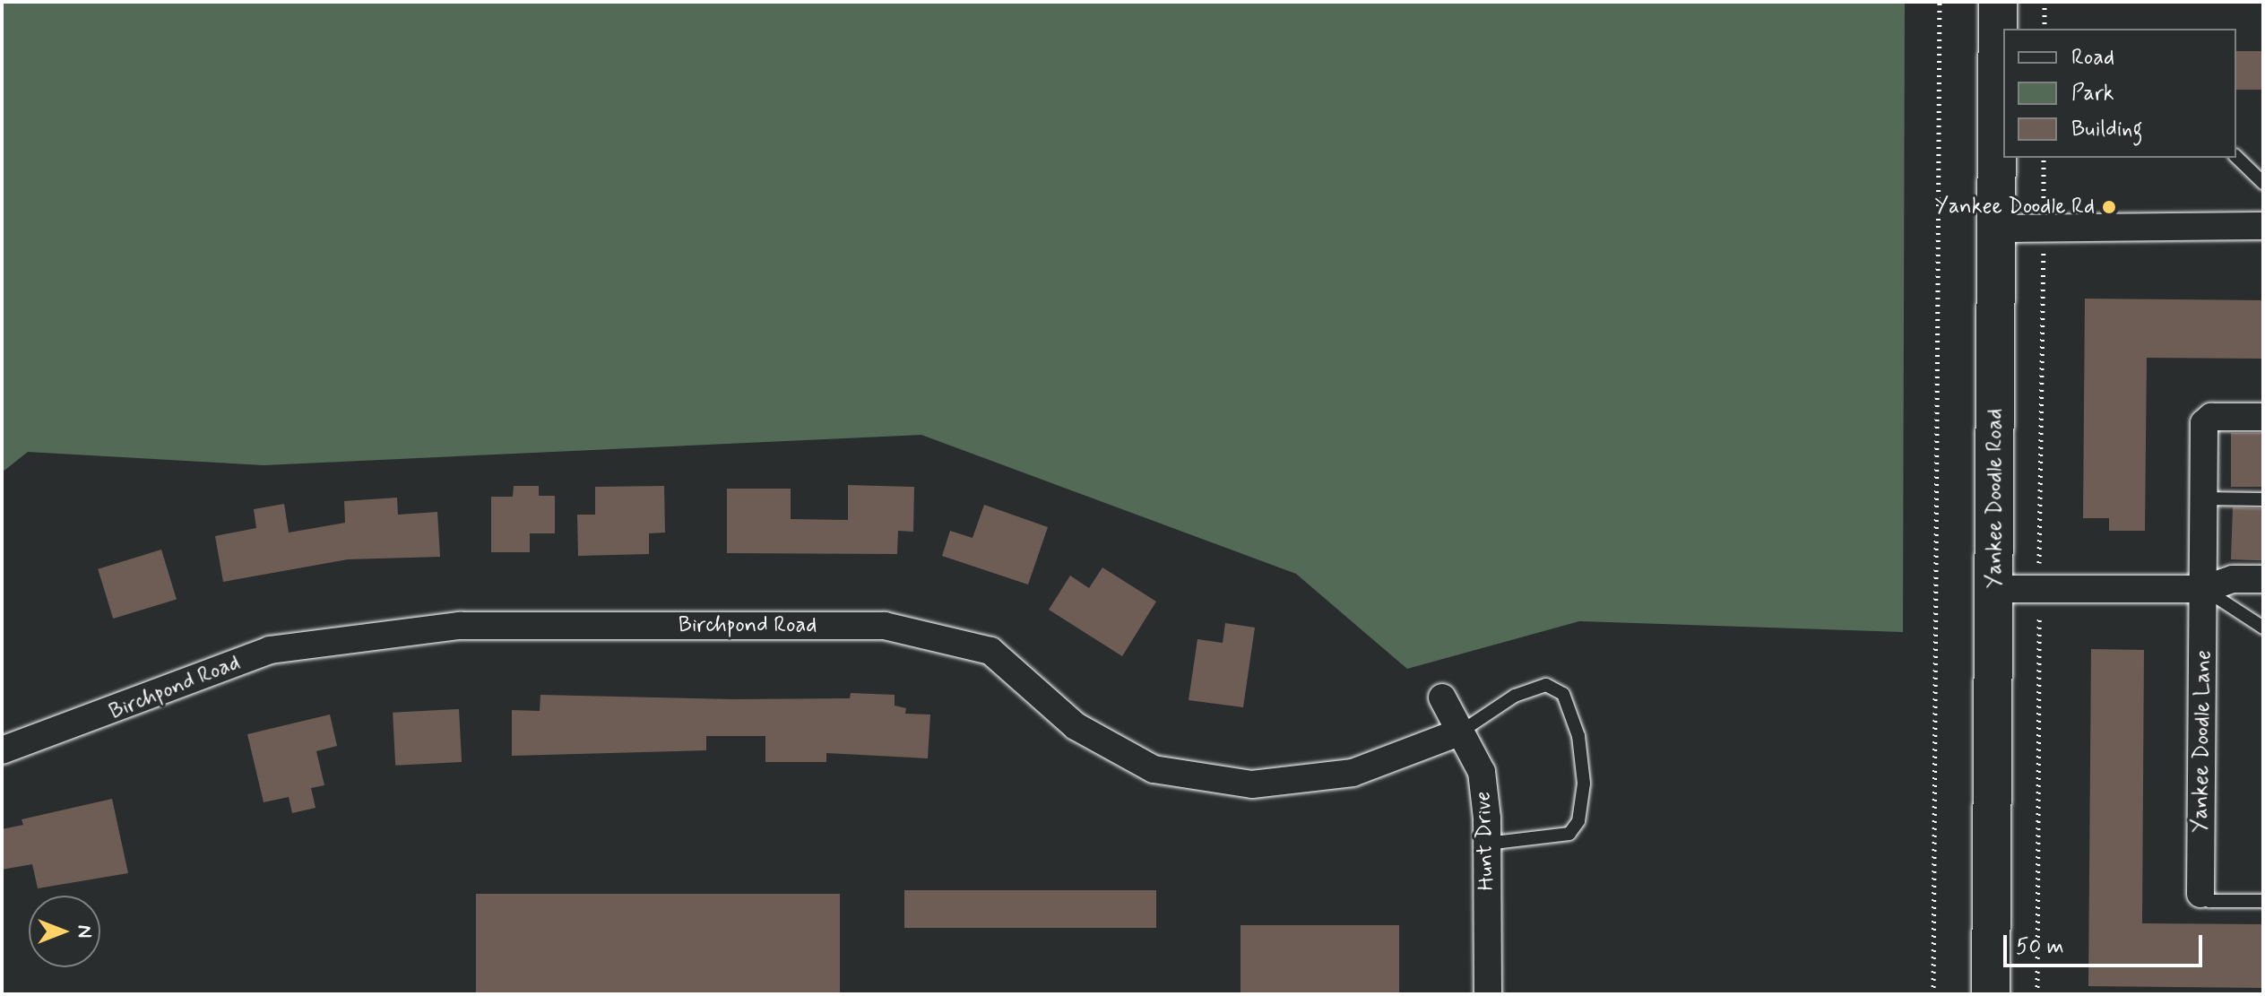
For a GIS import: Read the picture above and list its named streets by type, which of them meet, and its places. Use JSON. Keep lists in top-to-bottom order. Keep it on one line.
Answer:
{"streets":{"main road":["Yankee Doodle Road"],"street":["Birchpond Road","Yankee Doodle Lane","Hunt Drive"]},"crossings":[["Birchpond Road","Hunt Drive"]],"places":["Yankee Doodle Rd"],"legend":["Road","Park","Building"],"scale_bar":"50 m","north":"right"}
